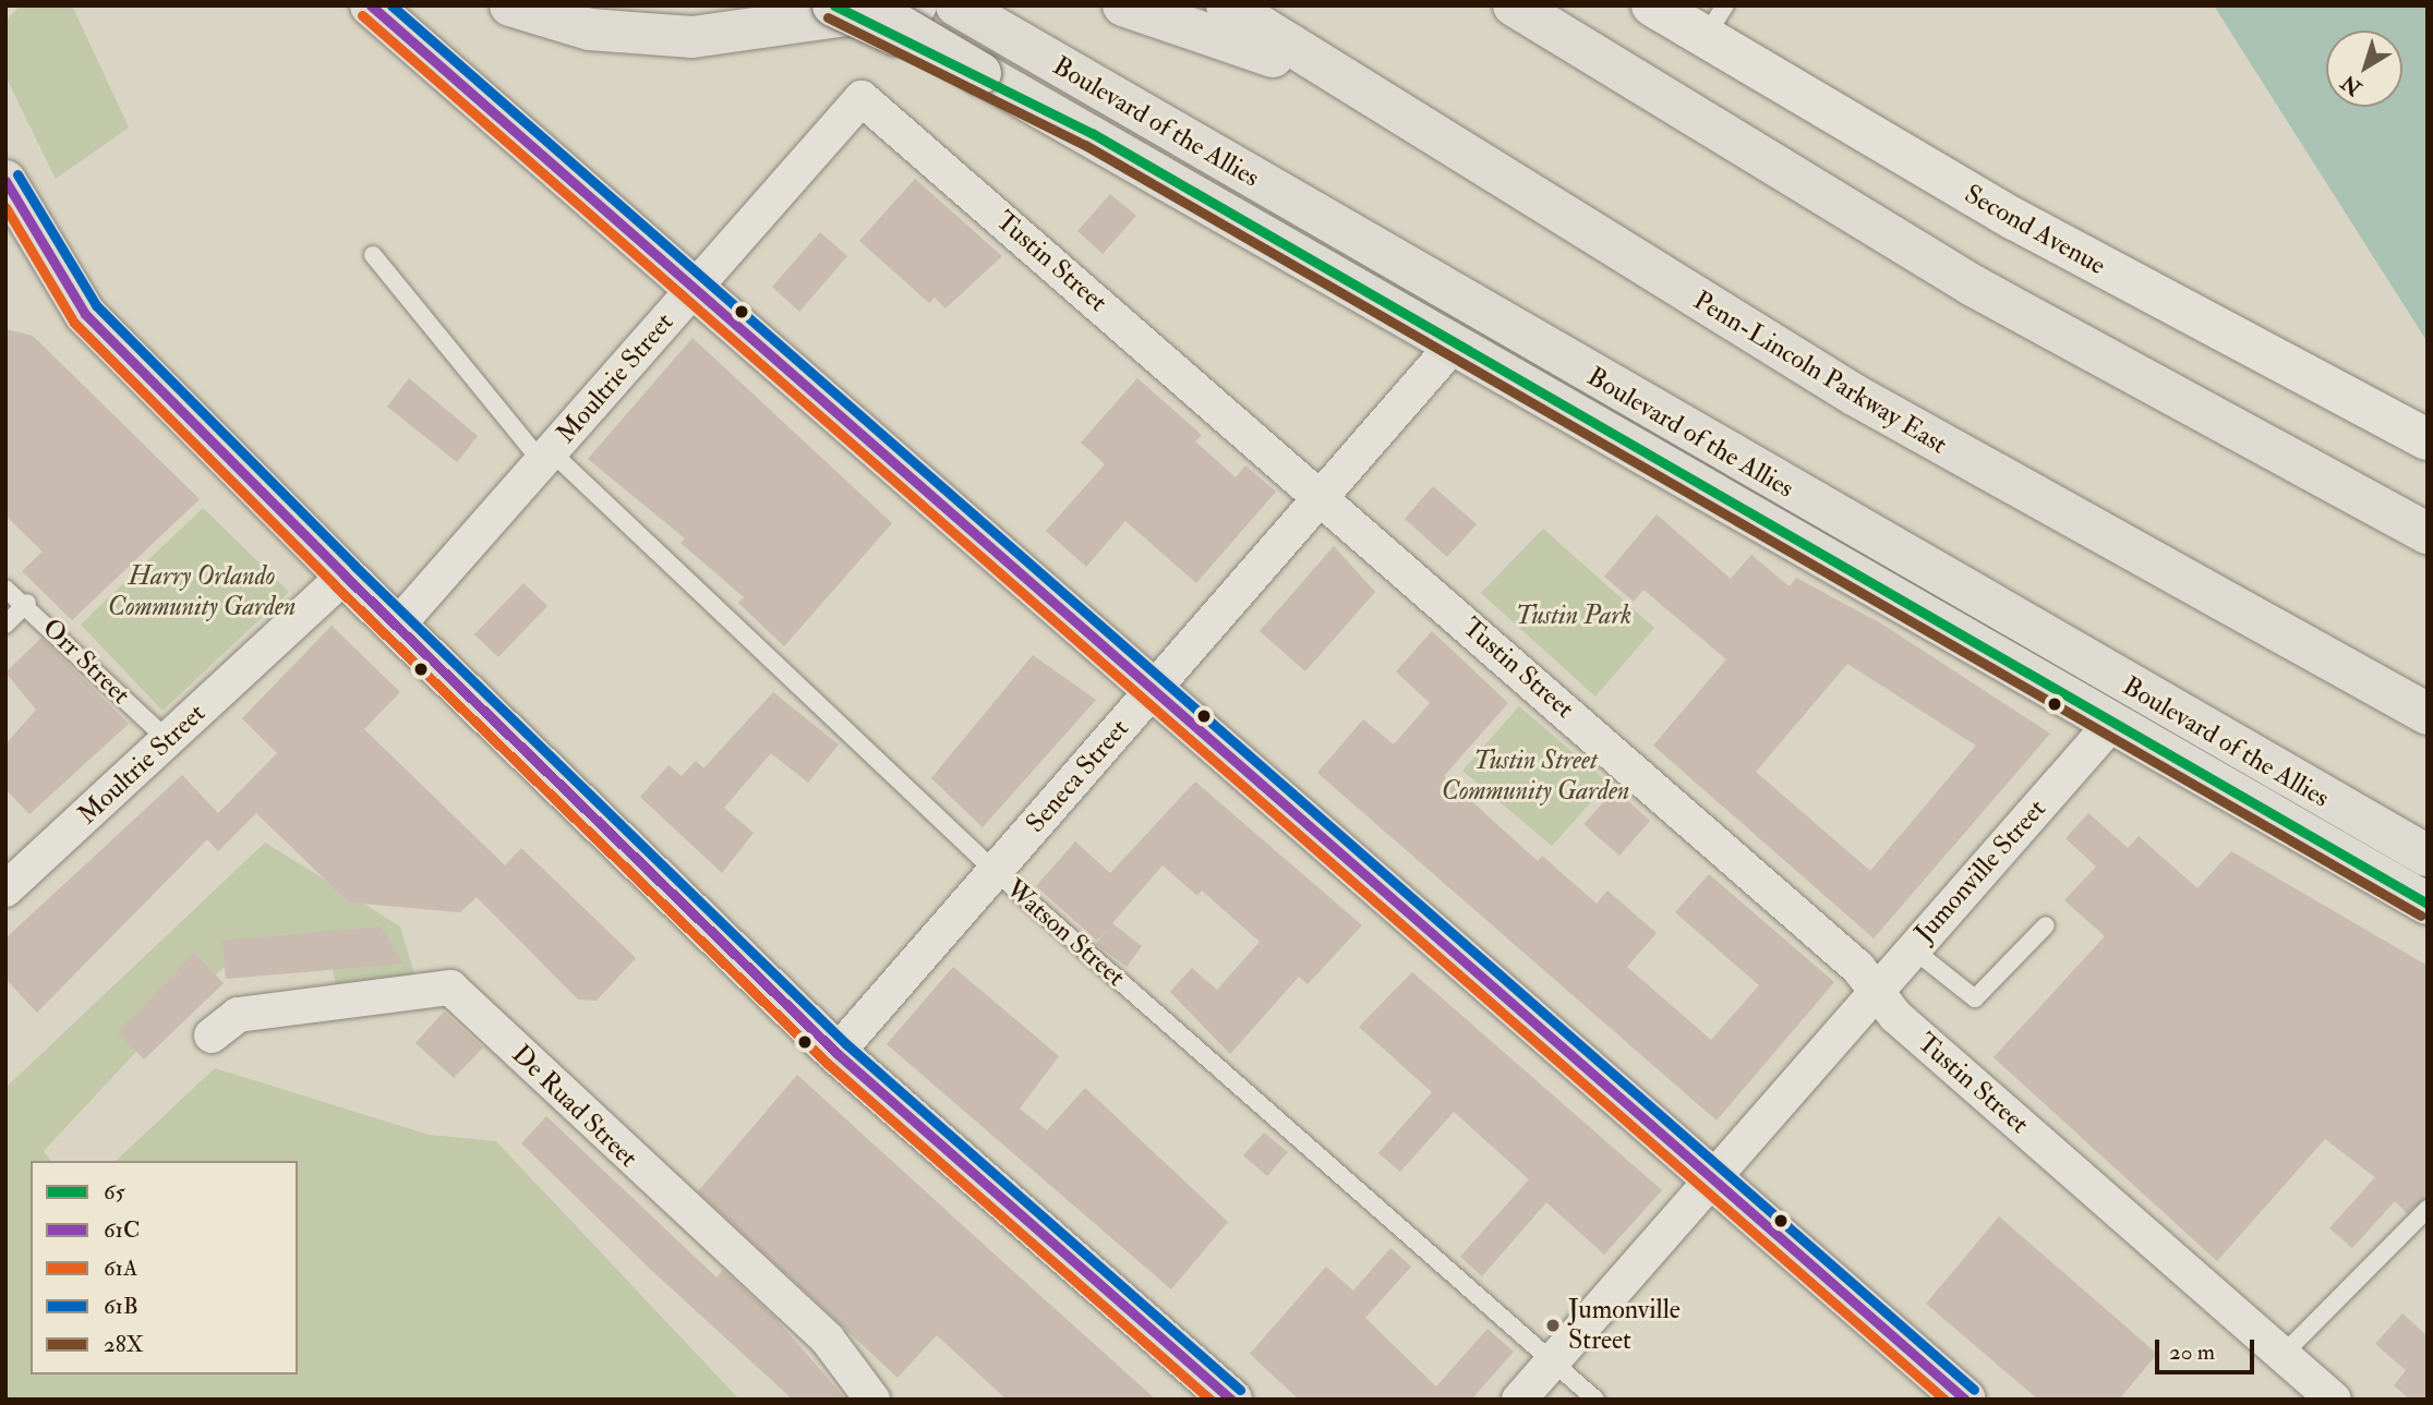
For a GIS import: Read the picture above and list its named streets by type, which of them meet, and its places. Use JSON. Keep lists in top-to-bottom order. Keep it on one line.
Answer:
{"streets":{"main road":["Boulevard of the Allies","Second Avenue","Penn-Lincoln Parkway East"],"street":["Tustin Street","Moultrie Street","Seneca Street","Jumonville Street","De Ruad Street"],"lane":["Orr Street","Watson Street"]},"crossings":[["Boulevard of the Allies","Jumonville Street"],["Tustin Street","Moultrie Street"],["Tustin Street","Seneca Street"],["Tustin Street","Jumonville Street"],["Moultrie Street","Orr Street"],["Moultrie Street","Watson Street"],["Seneca Street","Watson Street"],["Jumonville Street","Watson Street"]],"parks":["Harry Orlando Community Garden","Tustin Park","Tustin Street Community Garden"],"places":["Jumonville Street"],"lines":["transit line 65","transit line 61C","transit line 61B","transit line 61A","transit line 28X"],"legend":["65","61C","61A","61B","28X"],"scale_bar":"20 m","north":"bottom left"}
